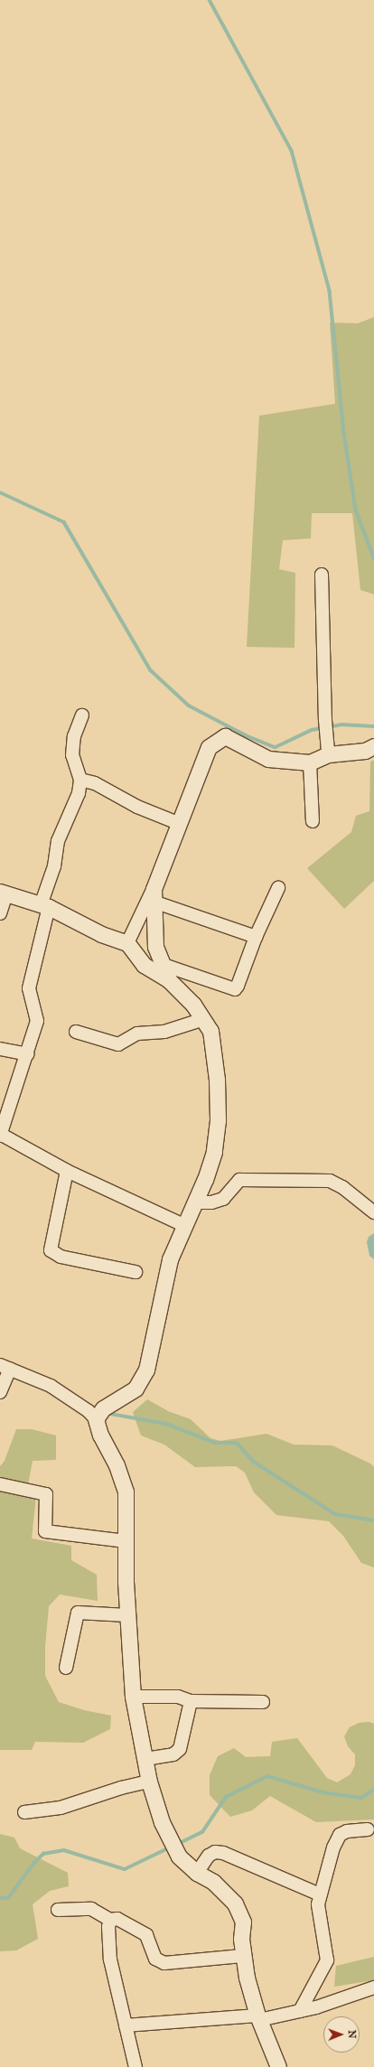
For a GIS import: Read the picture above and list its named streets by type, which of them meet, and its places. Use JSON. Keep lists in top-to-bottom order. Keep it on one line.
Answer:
{"north":"right"}
